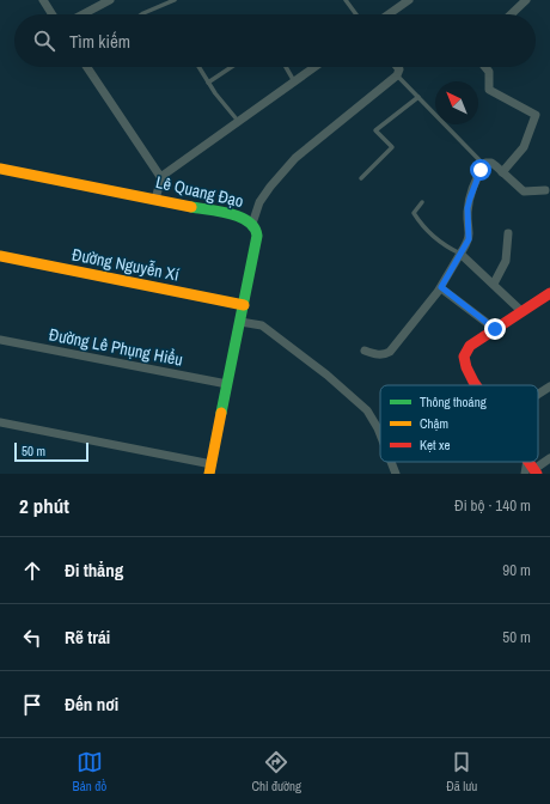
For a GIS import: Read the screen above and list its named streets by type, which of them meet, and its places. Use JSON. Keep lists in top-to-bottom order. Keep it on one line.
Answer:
{"streets":{"street":["Lê Quang Đạo","Đường Nguyễn Xí","Đường Lê Phụng Hiểu"]},"crossings":[["Lê Quang Đạo","Đường Nguyễn Xí"],["Lê Quang Đạo","Đường Lê Phụng Hiểu"]],"legend":["Thông thoáng","Chậm","Kẹt xe"],"scale_bar":"50 m","north":"top left","page":{"search":"Tìm kiếm","scale":"50 m","heading":["2 phút","Đi bộ · 140 m"],"list":[["Đi thẳng","90 m"],["Rẽ trái","50 m"],"Đến nơi"],"nav":["Bản đồ","Chỉ đường","Đã lưu"]}}
